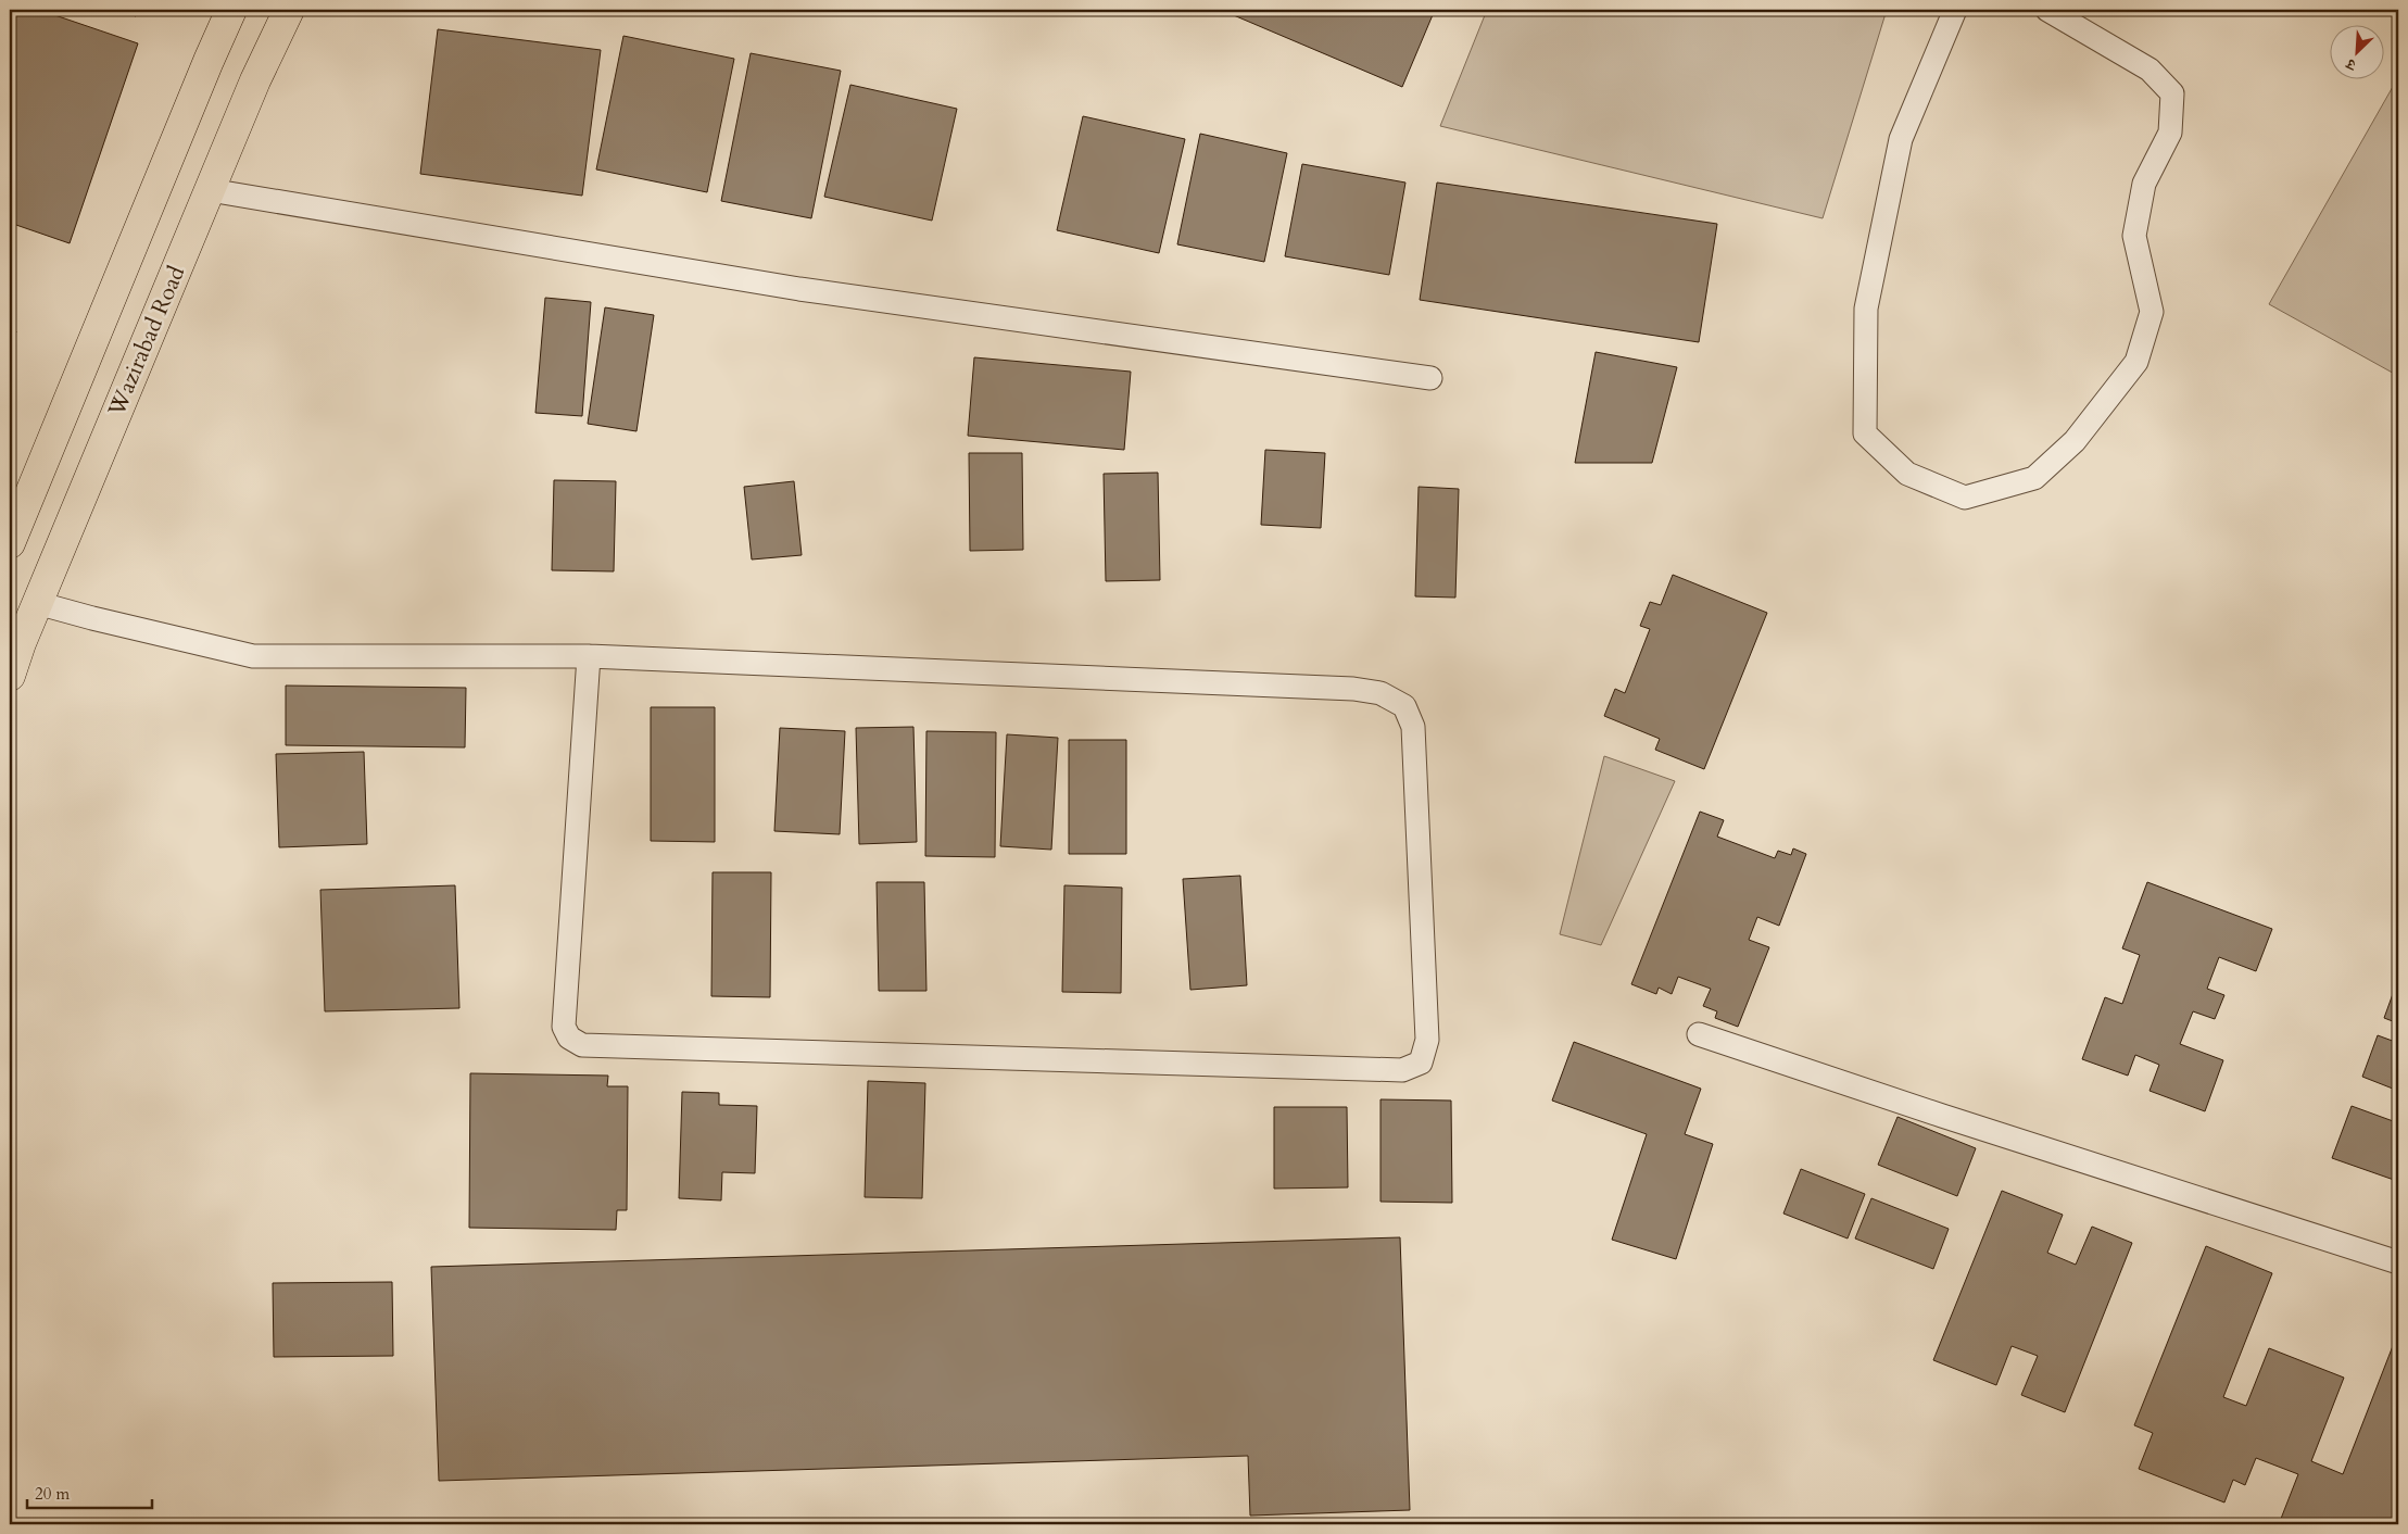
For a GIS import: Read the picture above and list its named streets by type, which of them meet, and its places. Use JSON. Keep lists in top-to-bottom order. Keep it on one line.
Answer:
{"streets":{"highway":["Wazirabad Road"]},"scale_bar":"20 m","north":"bottom left"}
